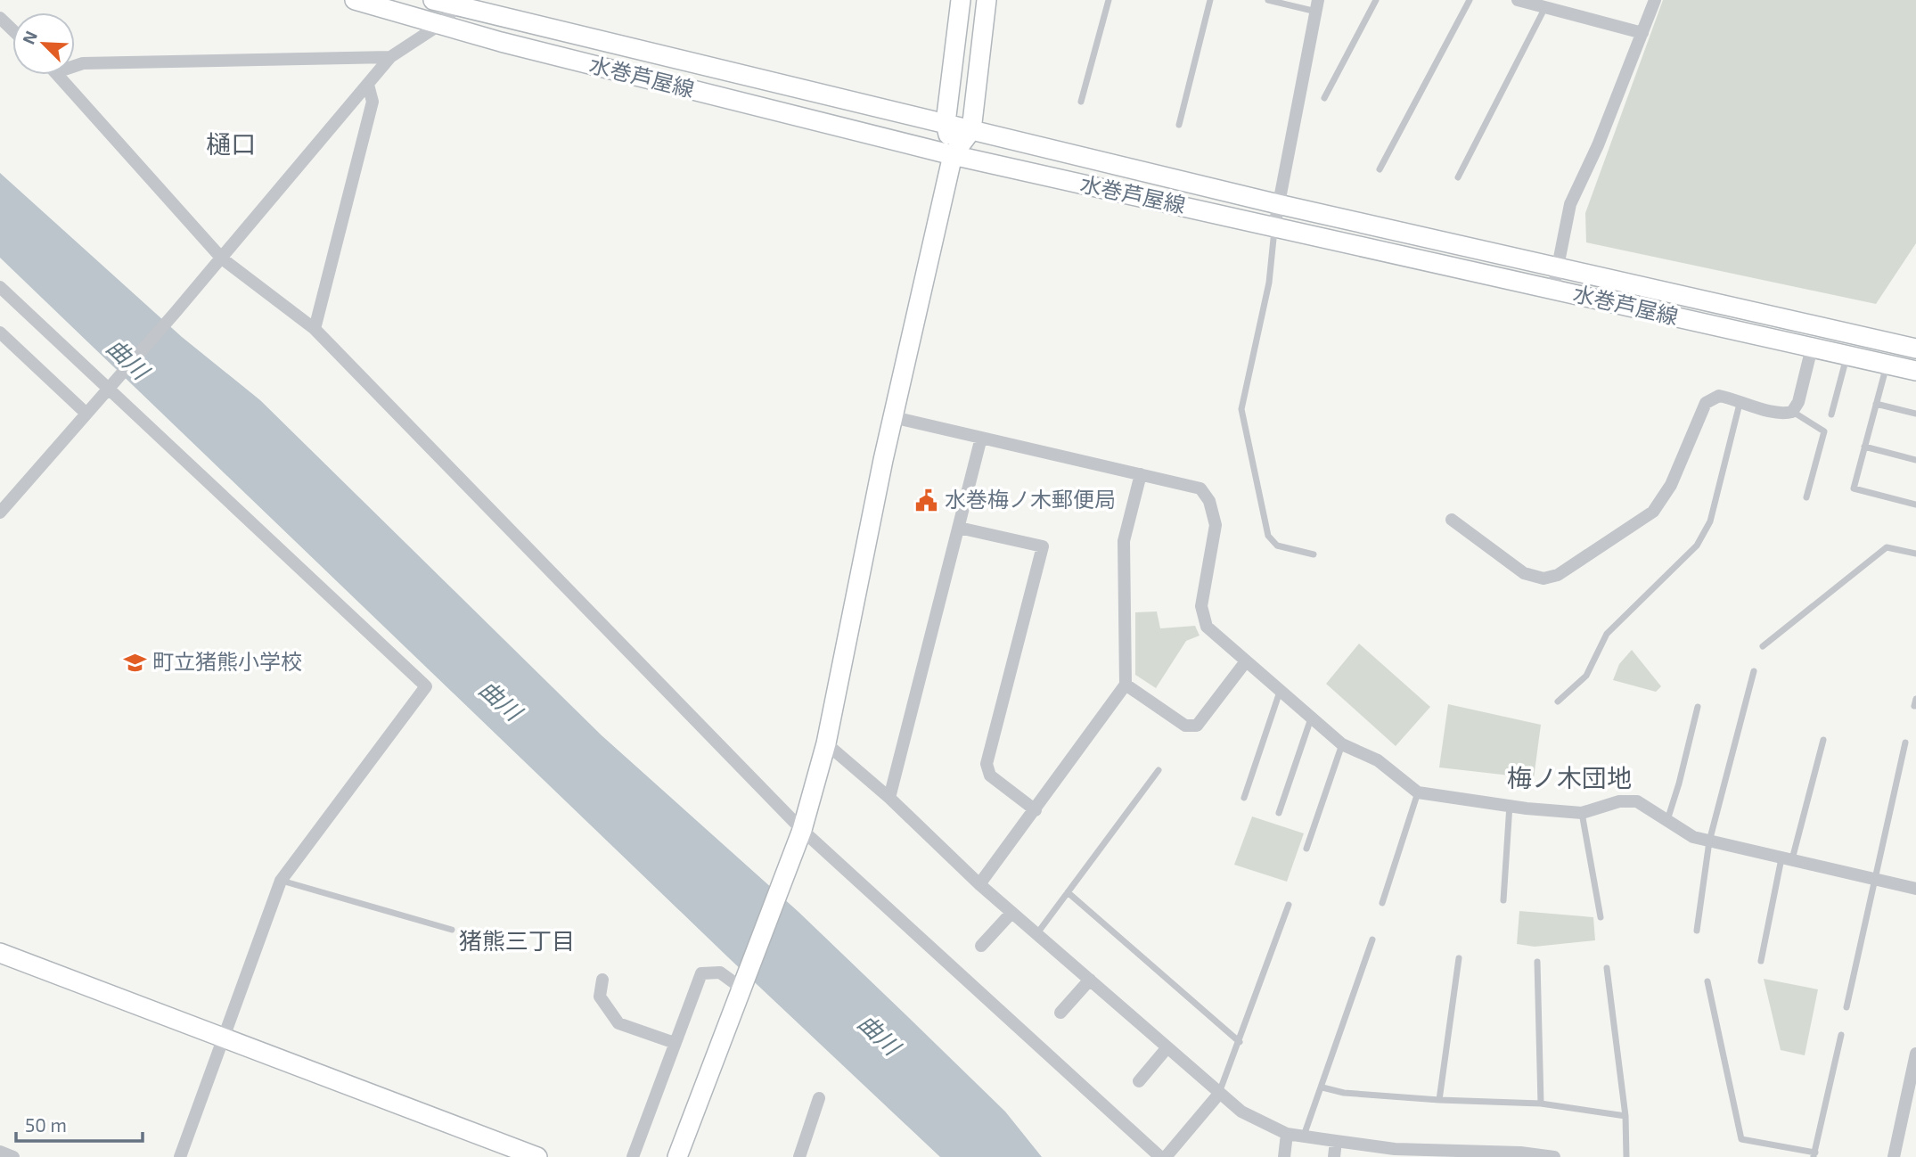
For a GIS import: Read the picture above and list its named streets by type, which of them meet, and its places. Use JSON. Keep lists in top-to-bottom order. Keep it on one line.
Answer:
{"streets":{"main road":["水巻芦屋線"]},"districts":["樋口","梅ノ木団地","猪熊三丁目"],"water":["曲川"],"places":{"public building":["水巻梅ノ木郵便局"],"school or university":["町立猪熊小学校"]},"scale_bar":"50 m","north":"top left"}
